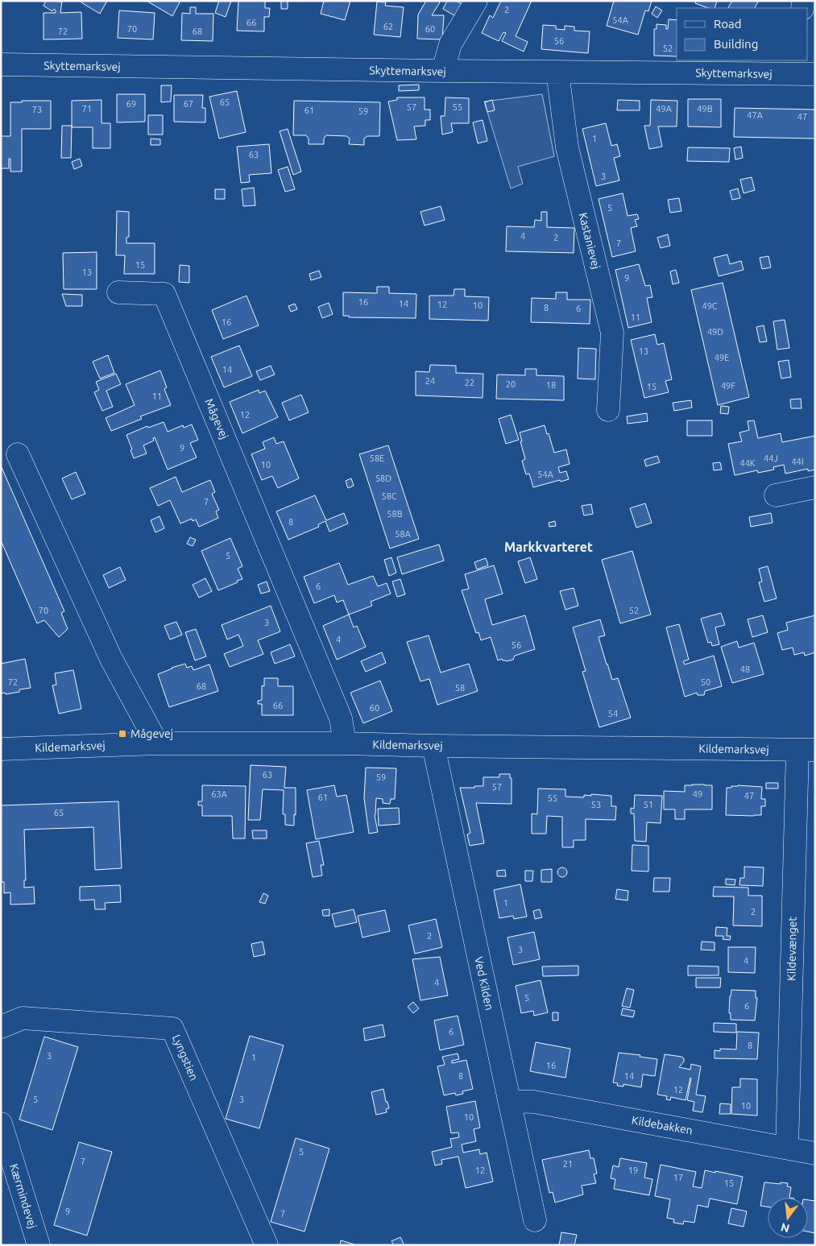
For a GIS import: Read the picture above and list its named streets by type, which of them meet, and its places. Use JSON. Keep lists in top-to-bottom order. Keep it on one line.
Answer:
{"streets":{"street":["Skyttemarksvej","Kastanievej","Mågevej","Kildemarksvej","Kildevænget","Ved Kilden","Lyngstien","Kildebakken","Kærmindevej"]},"crossings":[["Skyttemarksvej","Kastanievej"],["Mågevej","Kildemarksvej"],["Kildemarksvej","Kildevænget"],["Kildemarksvej","Ved Kilden"],["Kildevænget","Kildebakken"],["Ved Kilden","Kildebakken"]],"districts":["Markkvarteret"],"places":{"transit":["Mågevej"]},"house_numbers":["2","54A","66","62","70","60","72","68","56","52","65","69","67","57","55","71","49A","49B","73","61","59","47A","47","1","63","3","5","4","2","7","15","13","9","16","14","12","10","49C","8","6","11","16","49D","13","49E","14","24","22","20","18","49F","15","11","12","9","58E","44J","44I","44K","10","54A","58D","58C","7","58B","8","58A","5","6","70","52","3","4","56","48","72","50","68","58","66","60","54","63","59","57","63A","49","47","61","55","53","51","65","1","2","2","3","4","4","5","6","6","8","3","1","16","8","14","12","5","3","10","10","5","7","21","12","19","17","15","9","7"],"legend":["Road","Building"],"north":"bottom"}
